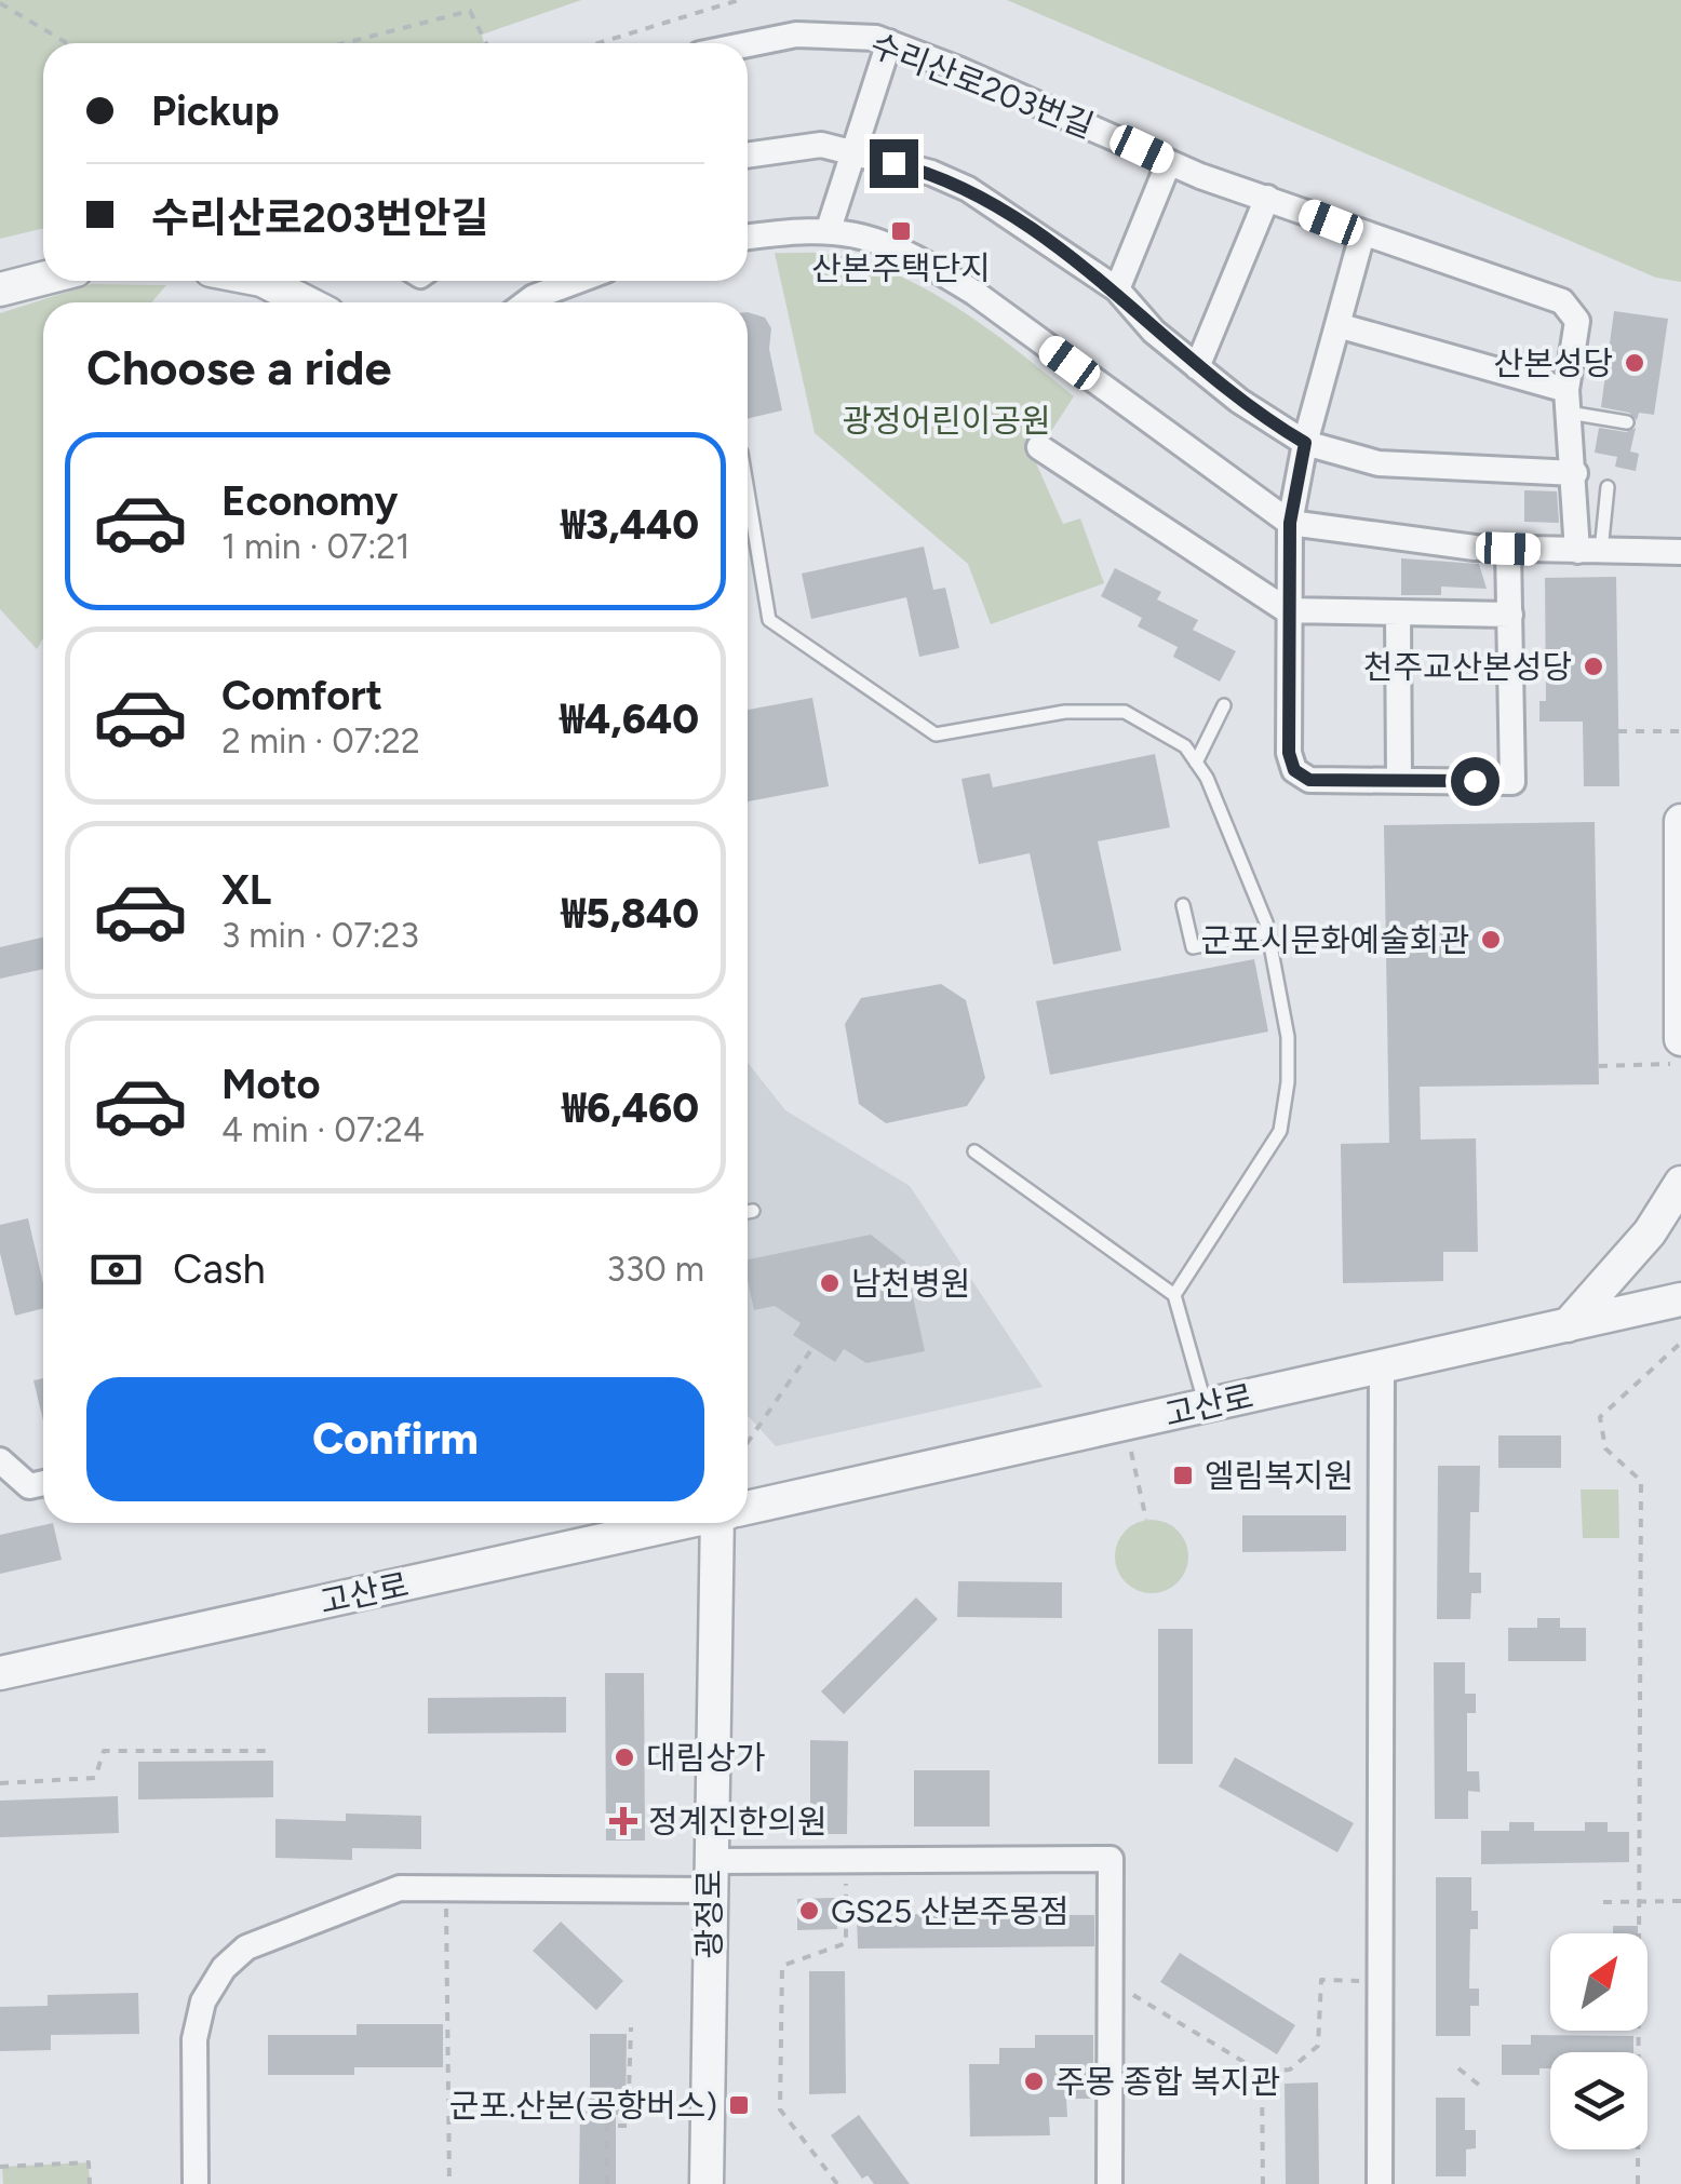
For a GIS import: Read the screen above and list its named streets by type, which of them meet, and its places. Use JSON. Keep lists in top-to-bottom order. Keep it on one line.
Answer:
{"streets":{"street":["수리산로203번길","고산로","광정로"]},"parks":["광정어린이공원"],"places":{"transit":["산본주택단지","엘림복지원","군포.산본(공항버스)"],"other":["산본성당","천주교산본성당","군포시문화예술회관","남천병원","대림상가","GS25 산본주몽점","주몽 종합 복지관"],"health":["정계진한의원"]},"north":"top right","page":{"banner":["Pickup","수리산로203번안길"],"heading":"Choose a ride","list":[{"name":"Economy","note":"1 min · 07:21","value":"₩3,440"},{"name":"Comfort","note":"2 min · 07:22","value":"₩4,640"},{"name":"XL","note":"3 min · 07:23","value":"₩5,840"},{"name":"Moto","note":"4 min · 07:24","value":"₩6,460"}],"pay":["Cash","330 m"],"buttons":"Confirm"}}
